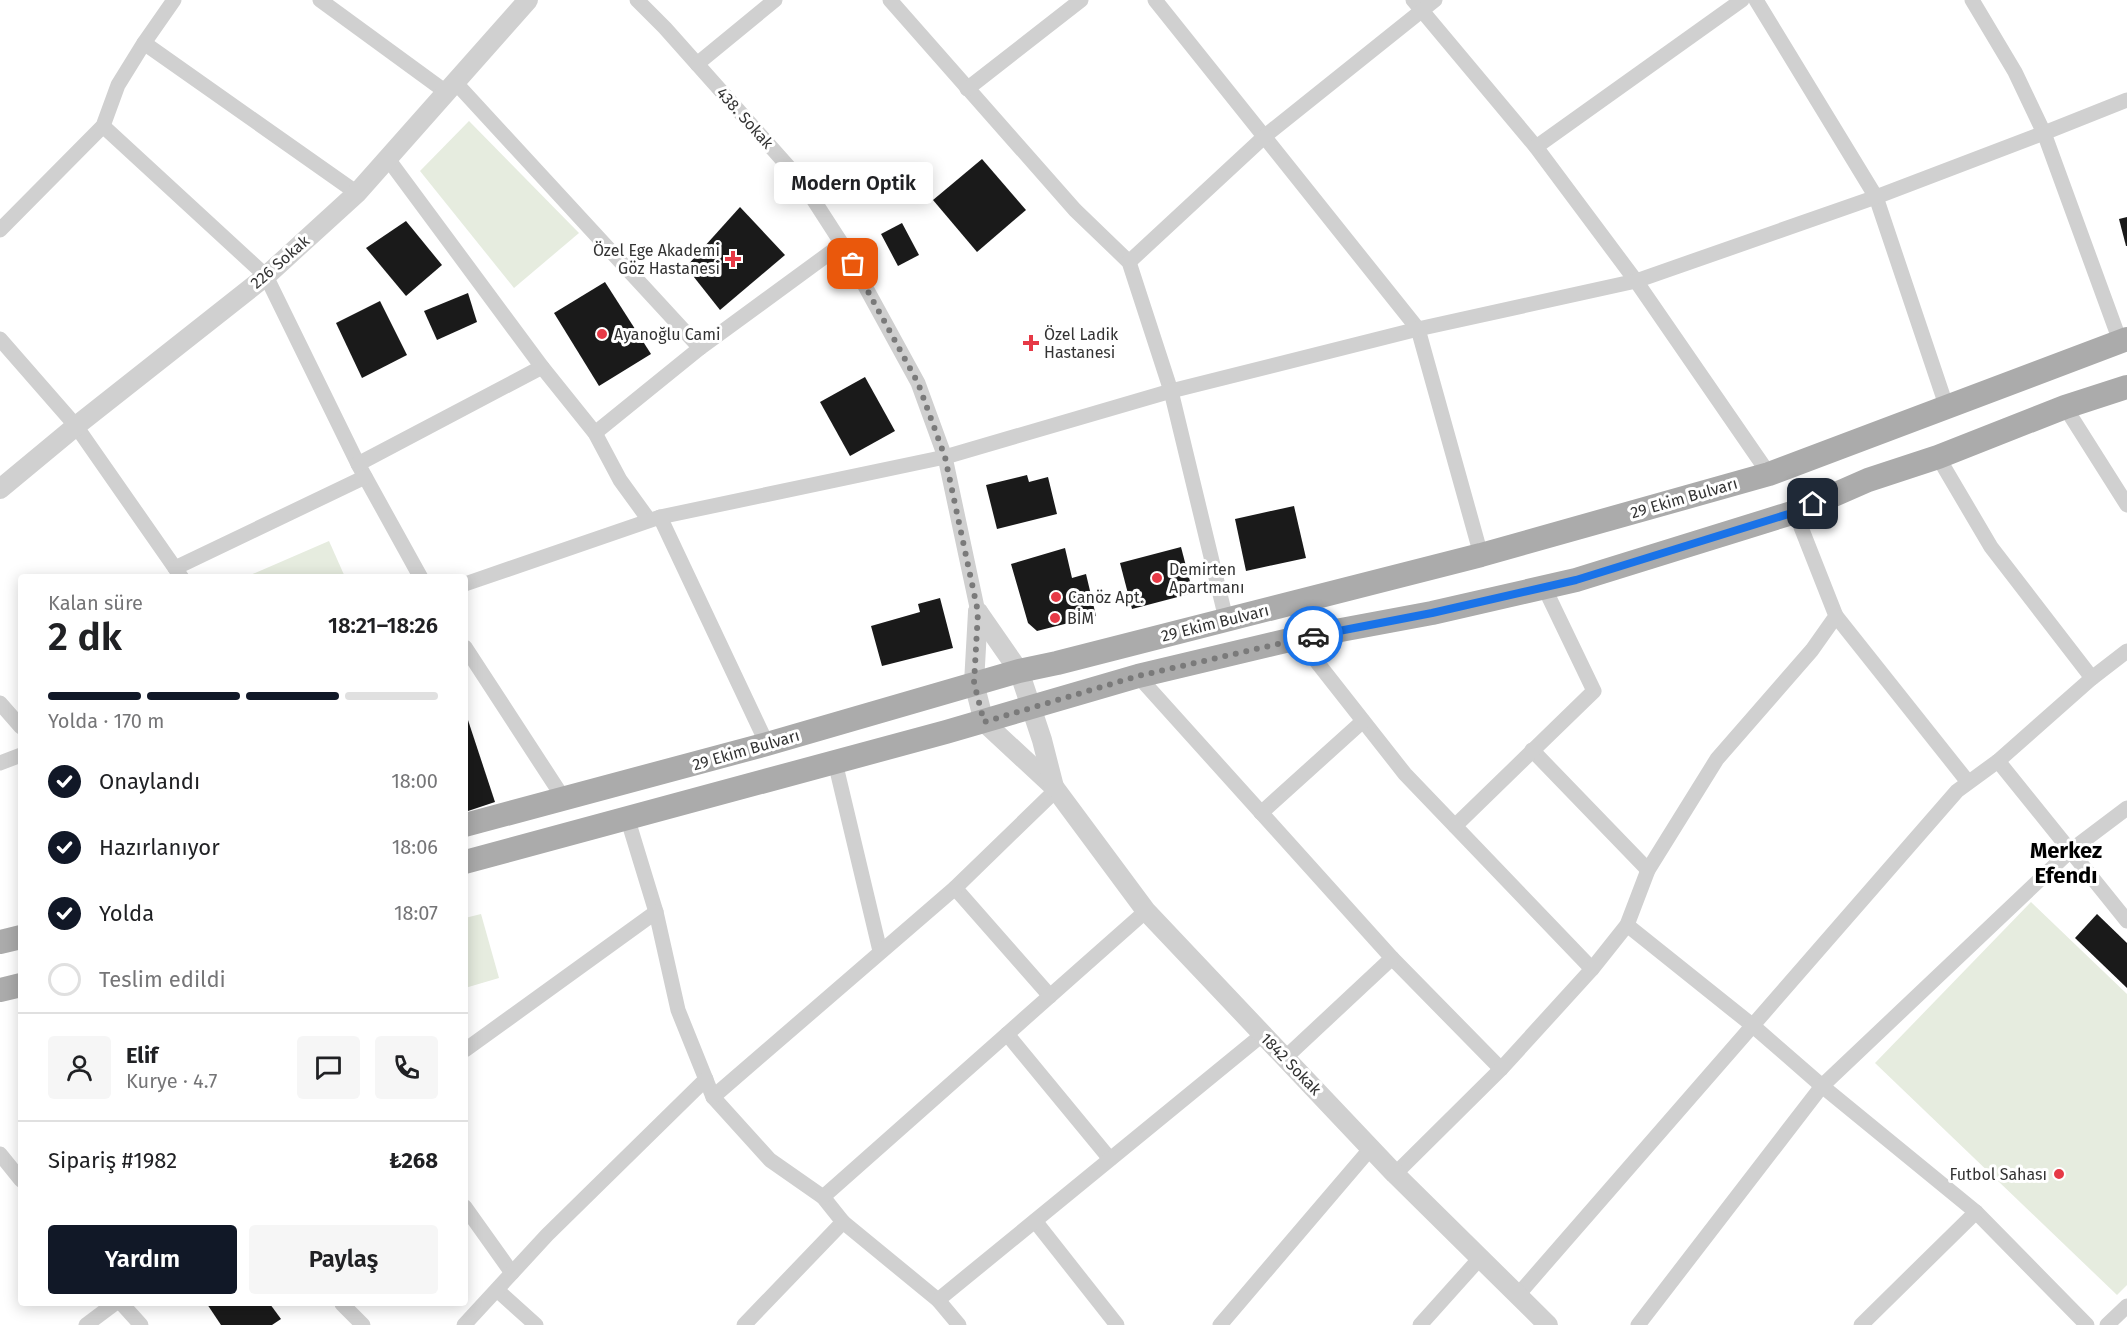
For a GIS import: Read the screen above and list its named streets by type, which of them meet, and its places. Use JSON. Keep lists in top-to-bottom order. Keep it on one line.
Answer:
{"streets":{"main road":["29 Ekim Bulvarı"],"street":["438. Sokak","226 Sokak","1842 Sokak"]},"districts":["Merkez Efendı"],"places":{"health":["Özel Ege Akademi Göz Hastanesi","Özel Ladik Hastanesi"],"other":["Modern Optik","Ayanoğlu Cami","Demirten Apartmanı","Canöz Apt.","BİM","Futbol Sahası"]},"page":{"bubble":"Modern Optik","heading":["2 dk","Kalan süre","18:21–18:26"],"panel":["Elif","Kurye · 4.7","Sipariş #1982","₺268"],"bar":"Yolda · 170 m","list":[["Onaylandı","18:00"],["Hazırlanıyor","18:06"],["Yolda","18:07"],"Teslim edildi"],"buttons":["Yardım","Paylaş"]}}
